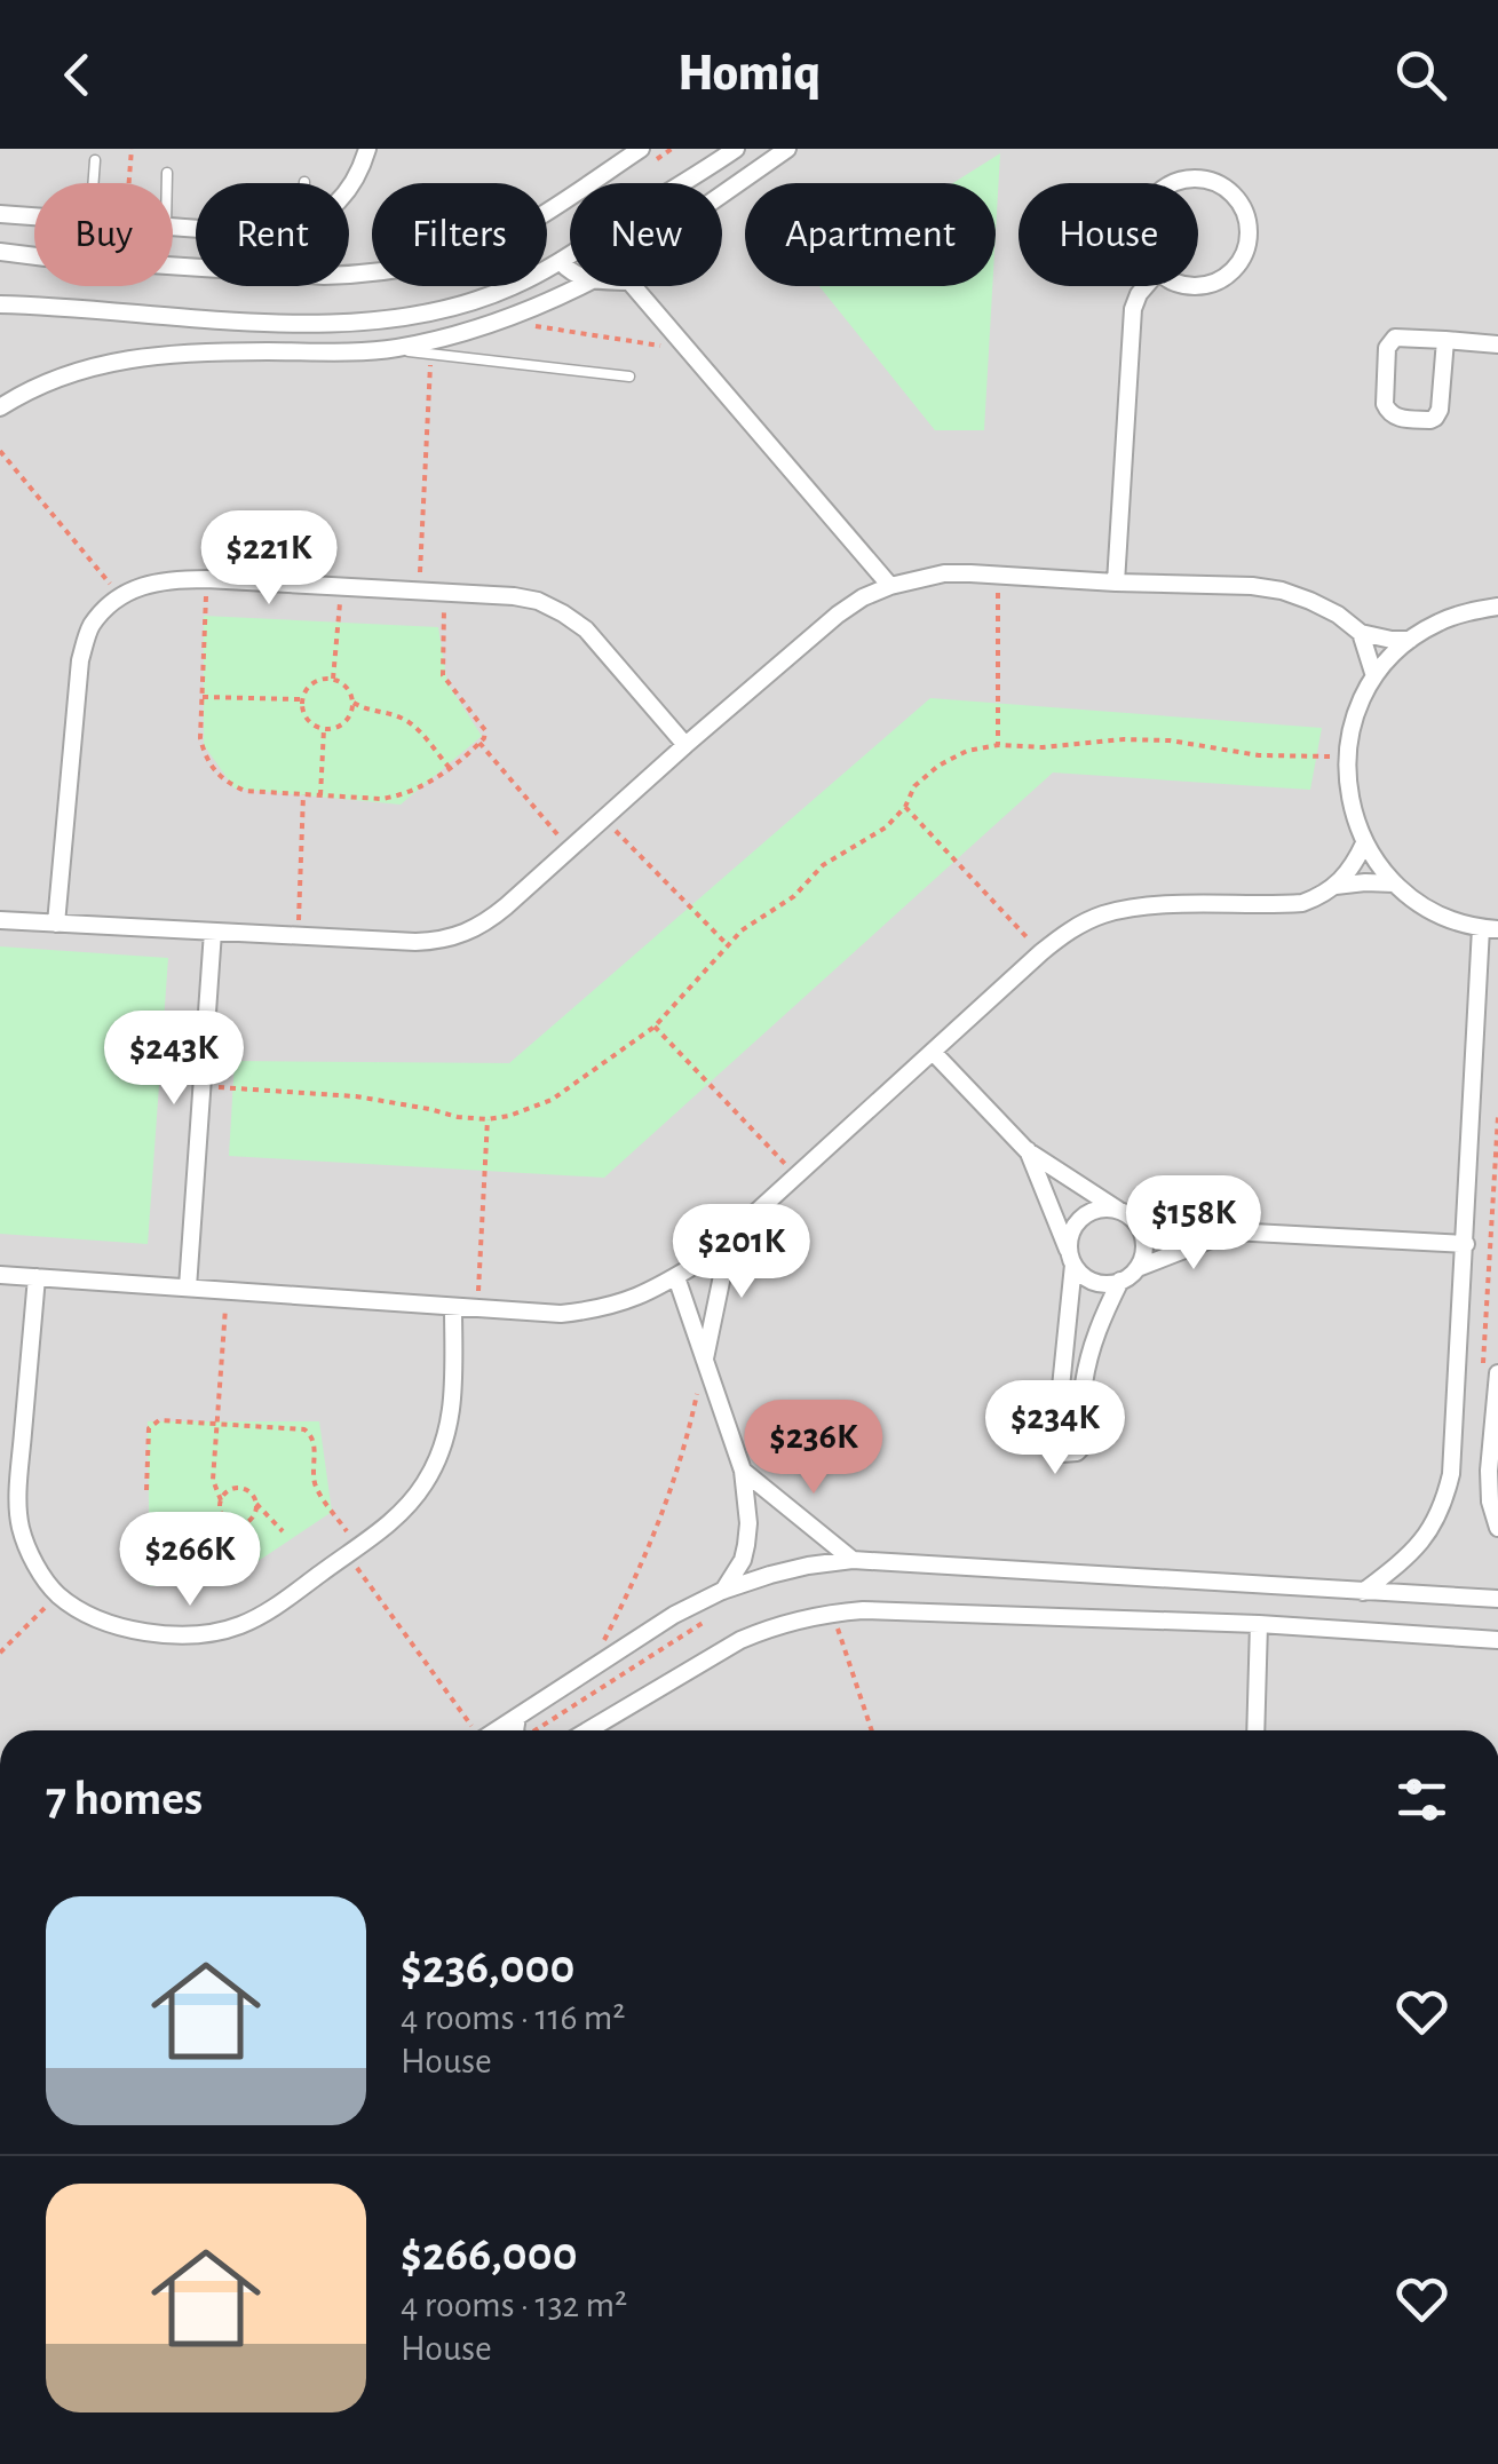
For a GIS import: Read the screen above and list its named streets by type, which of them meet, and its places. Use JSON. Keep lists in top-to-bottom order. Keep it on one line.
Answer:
{"page":{"header":"Homiq","chip":["Buy","Rent","Filters","New","Apartment","House"],"price":["$221K","$243K","$158K","$201K","$234K","$236K","$266K"],"heading":"7 homes","list":[{"name":"$236,000","note":"4 rooms · 116 m² · House"},{"name":"$266,000","note":"4 rooms · 132 m² · House"}]}}
